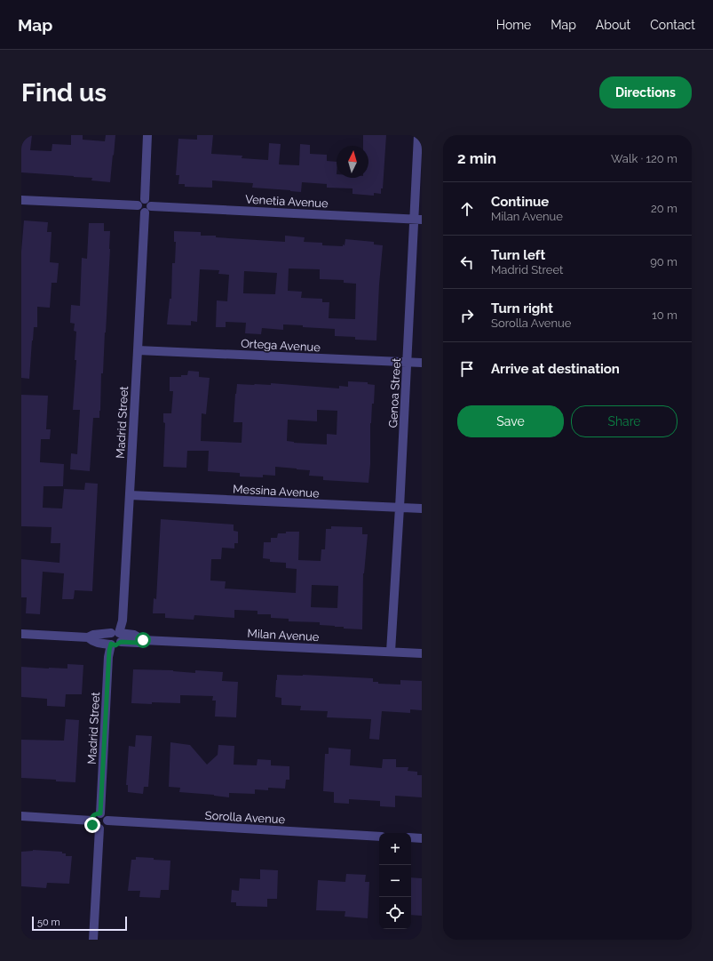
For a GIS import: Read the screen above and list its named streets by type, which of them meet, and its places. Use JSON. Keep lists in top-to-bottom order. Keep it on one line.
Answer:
{"streets":{"street":["Venetia Avenue","Ortega Avenue","Genoa Street","Madrid Street","Messina Avenue","Milan Avenue","Sorolla Avenue"]},"crossings":[["Venetia Avenue","Genoa Street"],["Venetia Avenue","Madrid Street"],["Ortega Avenue","Genoa Street"],["Ortega Avenue","Madrid Street"],["Genoa Street","Messina Avenue"],["Genoa Street","Milan Avenue"],["Madrid Street","Messina Avenue"],["Madrid Street","Milan Avenue"],["Madrid Street","Sorolla Avenue"]],"scale_bar":"50 m","north":"top","page":{"header":"Map","nav":["Home","Map","About","Contact"],"buttons":["Directions",["Save","Share"]],"title":"Find us","heading":["2 min","Walk · 120 m"],"list":[["Continue","Milan Avenue","20 m"],["Turn left","Madrid Street","90 m"],["Turn right","Sorolla Avenue","10 m"],"Arrive at destination"],"map_buttons":["+","−"],"scale":"50 m"}}
